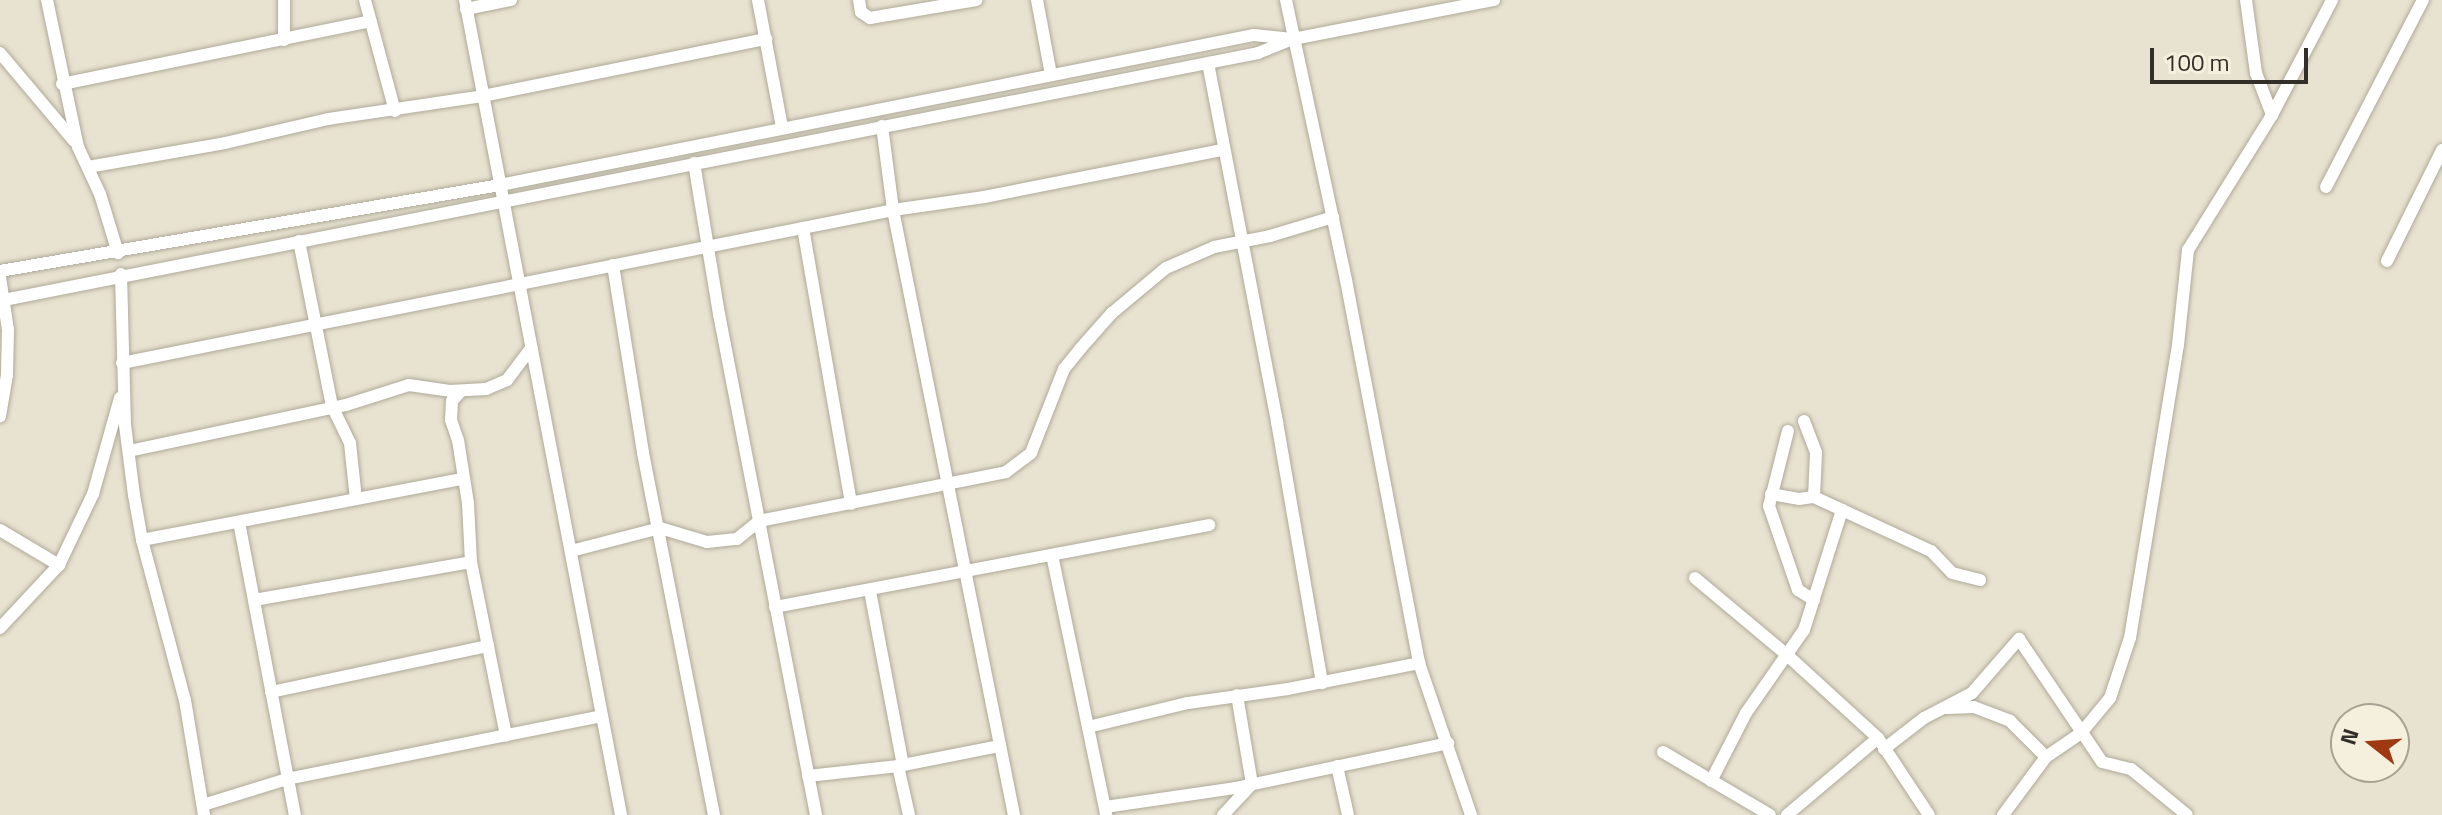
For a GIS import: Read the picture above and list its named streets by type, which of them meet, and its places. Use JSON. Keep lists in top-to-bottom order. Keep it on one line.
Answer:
{"scale_bar":"100 m","north":"left"}
